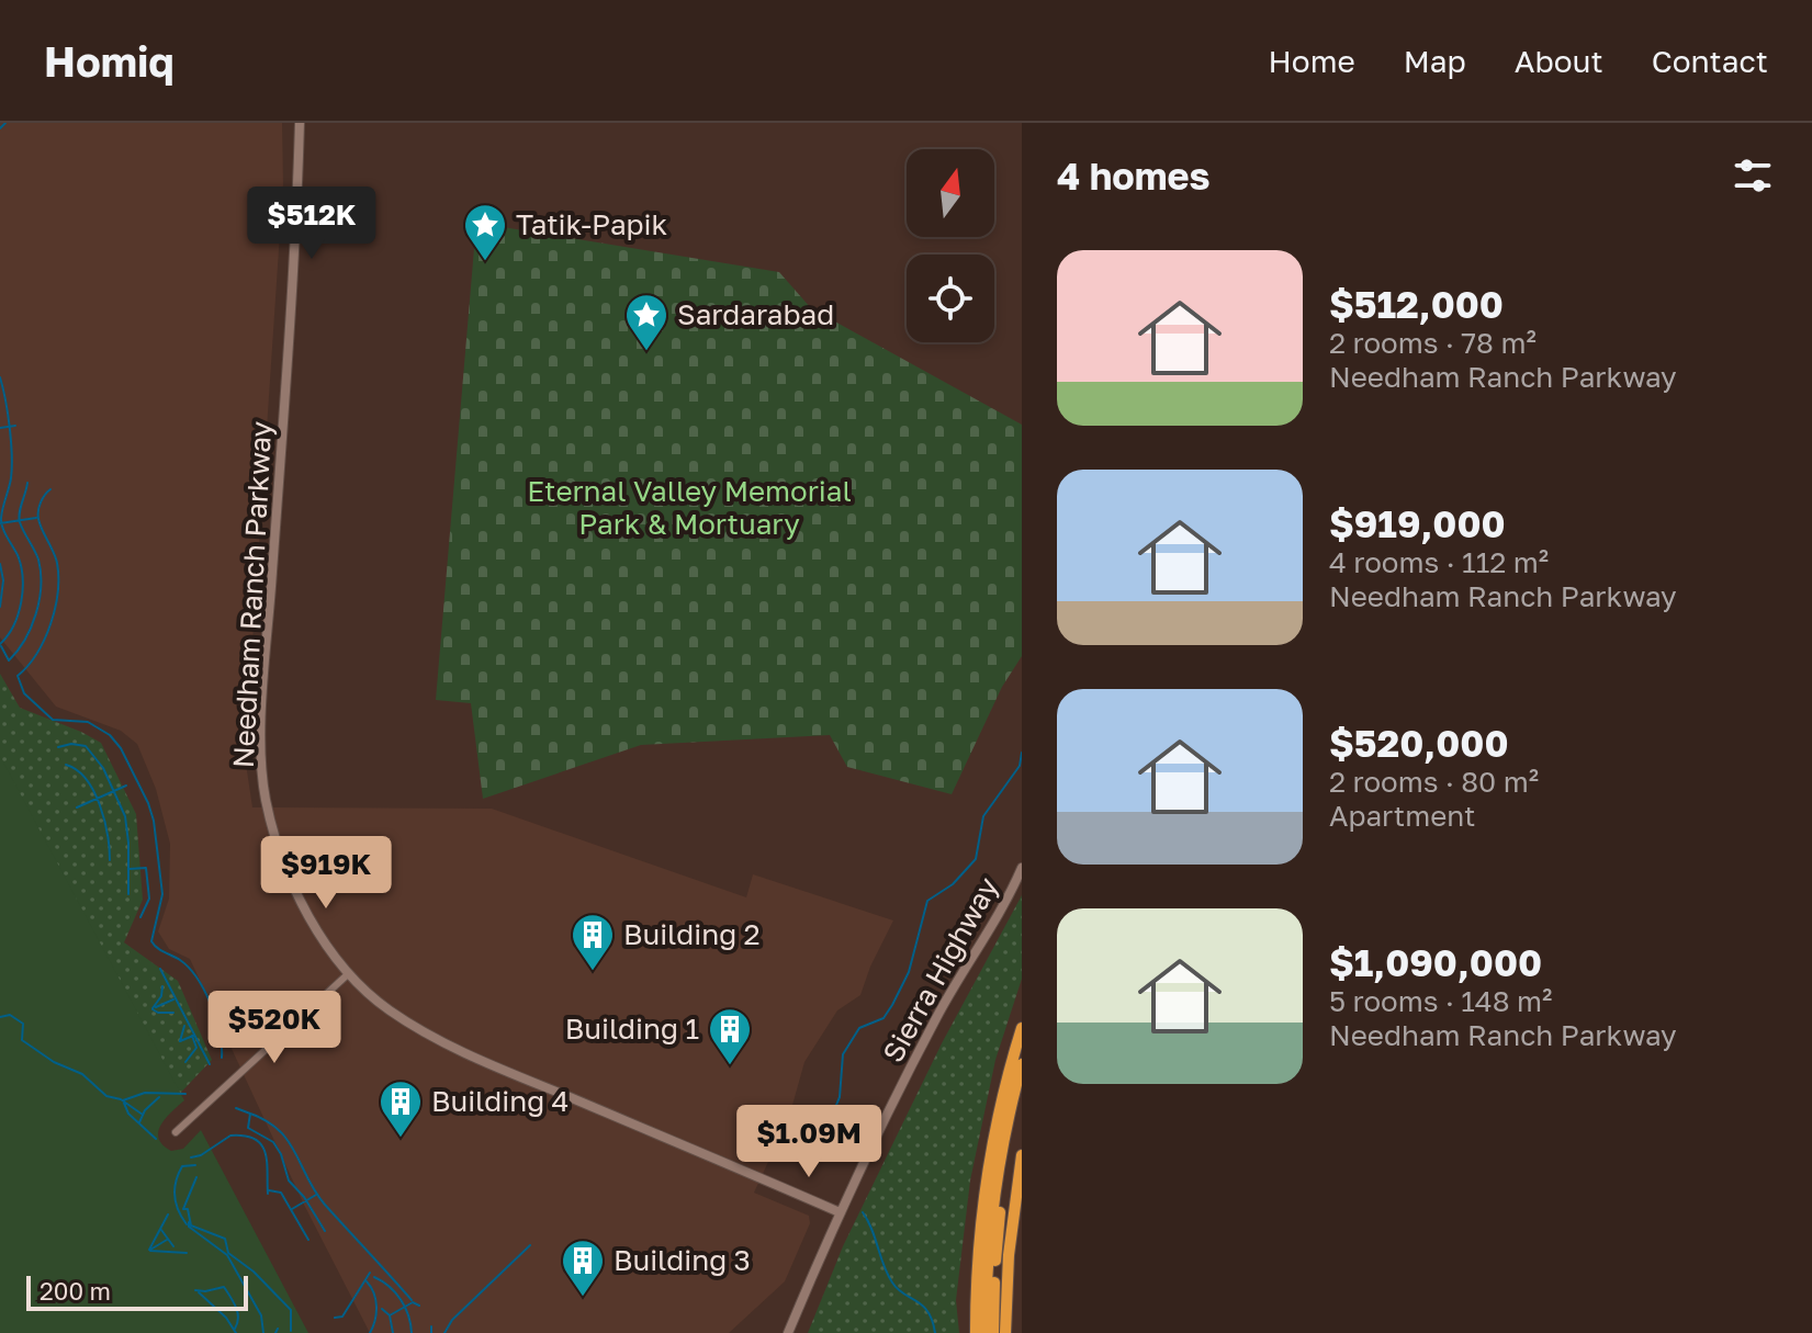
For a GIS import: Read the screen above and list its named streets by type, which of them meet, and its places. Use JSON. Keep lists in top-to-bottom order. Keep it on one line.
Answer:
{"streets":{"street":["Needham Ranch Parkway","Sierra Highway"]},"crossings":[["Needham Ranch Parkway","Sierra Highway"]],"parks":["Eternal Valley Memorial Park & Mortuary"],"places":{"place":["Tatik-Papik","Sardarabad"],"building":["Building 2","Building 1","Building 4","Building 3"]},"scale_bar":"200 m","north":"top","page":{"header":"Homiq","nav":["Home","Map","About","Contact"],"heading":"4 homes","price":["$512K","$919K","$520K","$1.09M"],"list":[{"name":"$512,000","note":"2 rooms · 78 m² · Needham Ranch Parkway"},{"name":"$919,000","note":"4 rooms · 112 m² · Needham Ranch Parkway"},{"name":"$520,000","note":"2 rooms · 80 m² · Apartment"},{"name":"$1,090,000","note":"5 rooms · 148 m² · Needham Ranch Parkway"}],"scale":"200 m"}}
